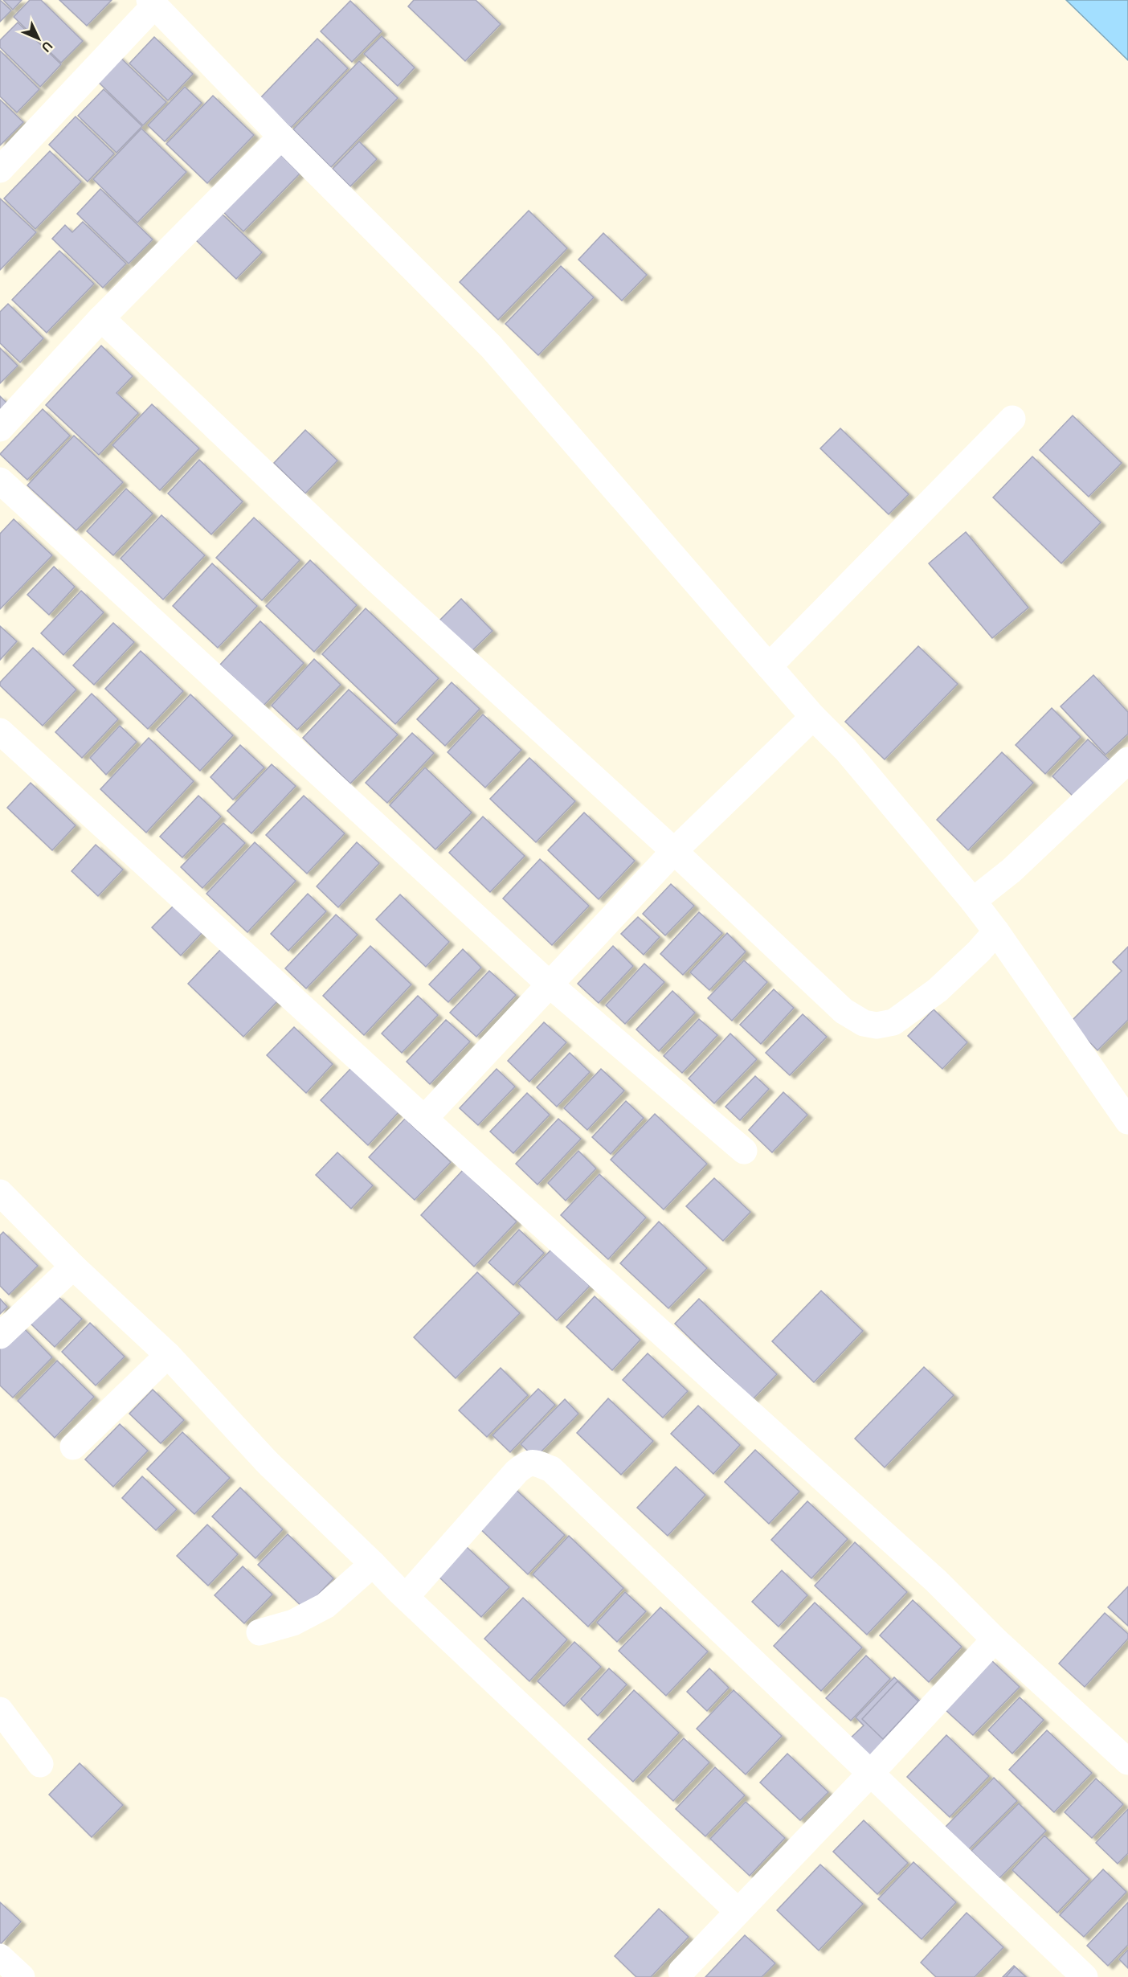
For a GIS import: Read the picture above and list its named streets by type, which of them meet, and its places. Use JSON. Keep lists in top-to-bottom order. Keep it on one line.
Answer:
{"north":"bottom right"}
